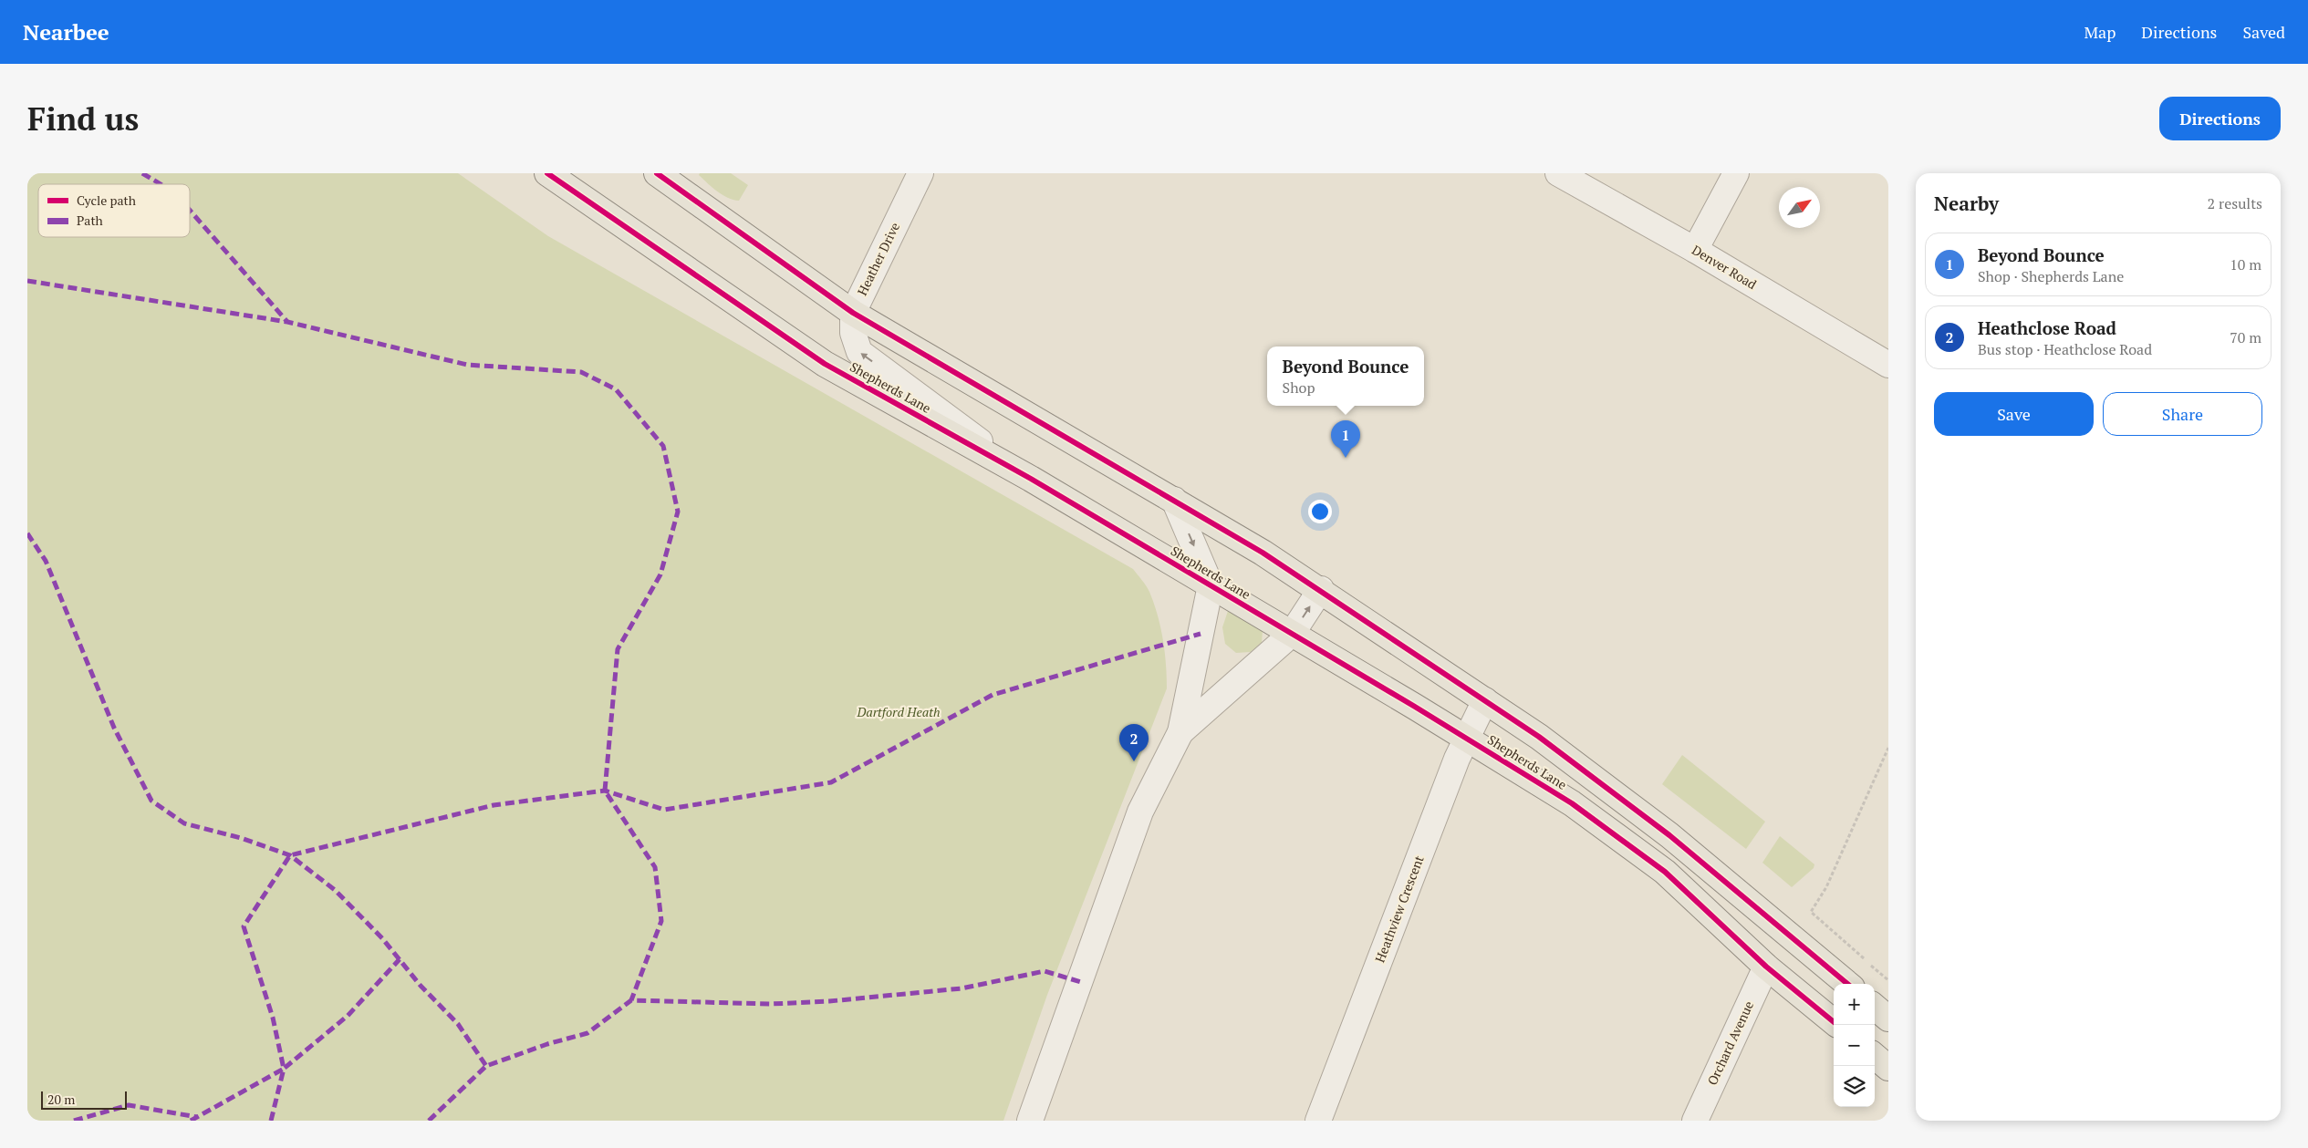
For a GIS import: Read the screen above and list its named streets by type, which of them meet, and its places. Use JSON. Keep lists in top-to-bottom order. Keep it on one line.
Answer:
{"streets":{"main road":["Shepherds Lane"],"street":["Heather Drive","Denver Road","Heathview Crescent","Orchard Avenue"]},"crossings":[["Heather Drive","Shepherds Lane"],["Shepherds Lane","Heathview Crescent"],["Shepherds Lane","Orchard Avenue"]],"parks":["Dartford Heath"],"legend":["Cycle path","Path"],"scale_bar":"20 m","north":"top right","page":{"header":"Nearbee","nav":["Map","Directions","Saved"],"buttons":["Directions",["Save","Share"]],"title":"Find us","heading":["Nearby","2 results"],"list":[{"mark":"1","name":"Beyond Bounce","note":"Shop · Shepherds Lane","value":"10 m"},{"mark":"2","name":"Heathclose Road","note":"Bus stop · Heathclose Road","value":"70 m"}],"popup":["Beyond Bounce","Shop"],"pins":["1","2"],"map_buttons":["+","−"],"scale":"20 m"}}
